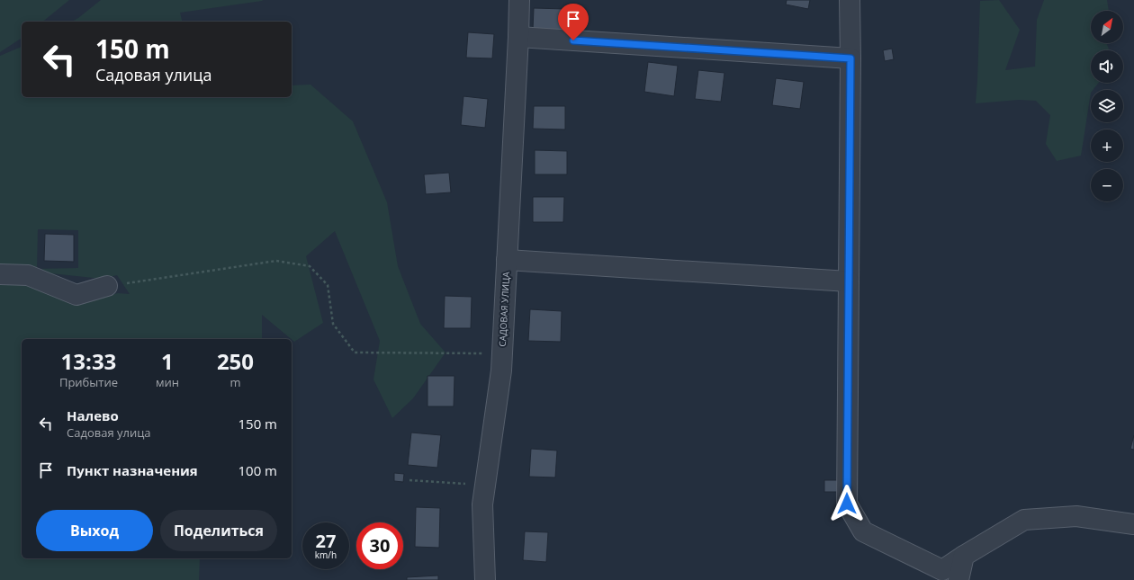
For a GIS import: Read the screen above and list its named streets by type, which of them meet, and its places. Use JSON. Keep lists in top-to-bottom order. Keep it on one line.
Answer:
{"streets":{"street":["САДОВАЯ УЛИЦА"]},"north":"top right","page":{"map_buttons":["+","−"],"turn":["150 m","Садовая улица"],"eta":["13:33","Прибытие","1","мин","250","m"],"list":[{"name":"Налево","note":"Садовая улица","value":"150 m"},{"name":"Пункт назначения","value":"100 m"}],"buttons":["Выход","Поделиться"],"speed":"27 km/h","limit":"30"}}
